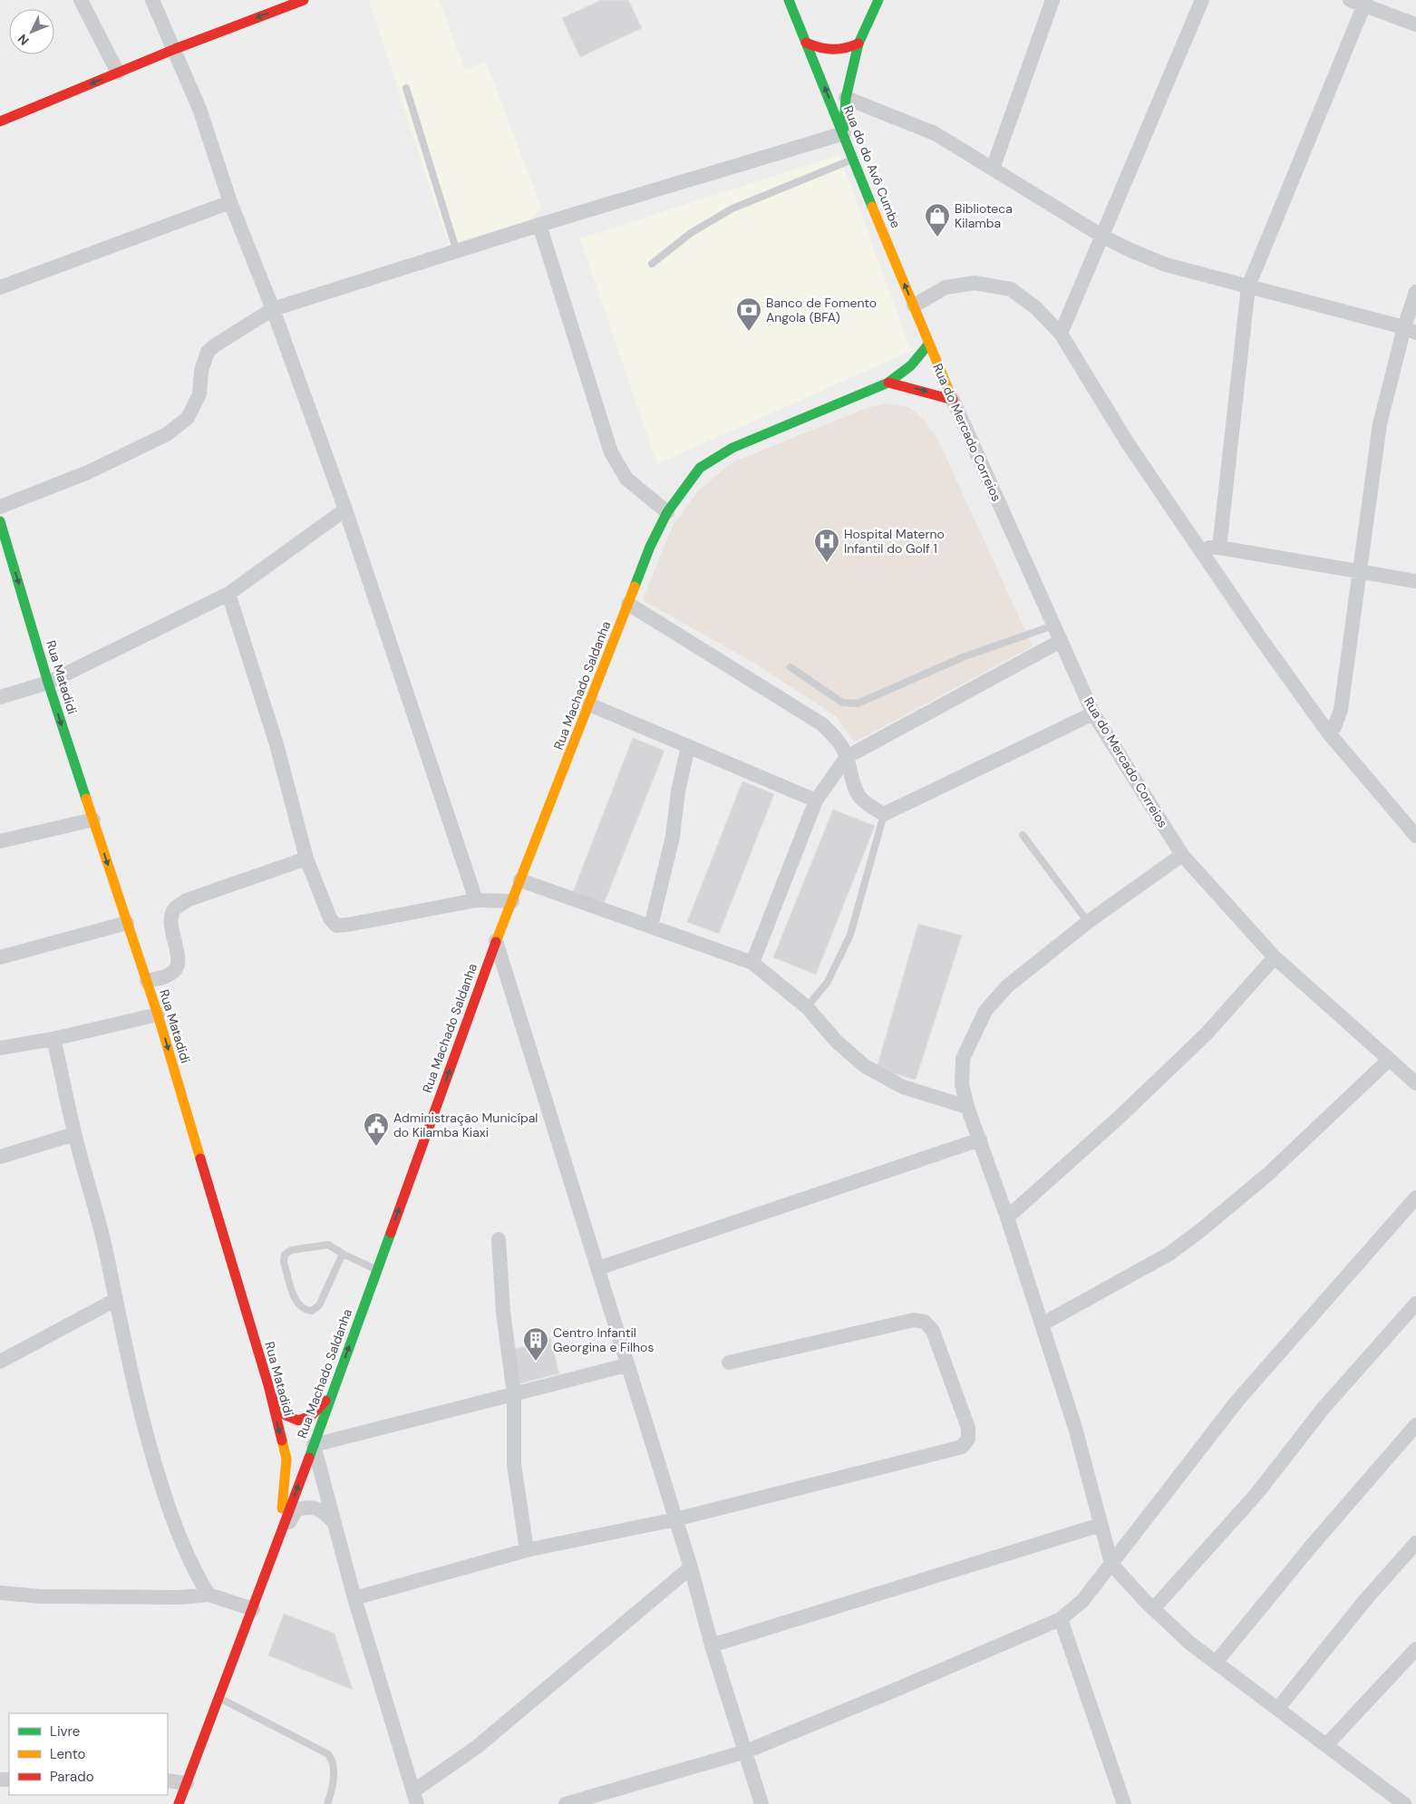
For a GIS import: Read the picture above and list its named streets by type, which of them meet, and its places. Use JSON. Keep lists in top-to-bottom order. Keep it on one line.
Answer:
{"streets":{"street":["Rua do do Avô Cumbe","Rua do Mercado Correios","Rua Matadidi","Rua Machado Saldanha"]},"crossings":[["Rua do do Avô Cumbe","Rua do Mercado Correios"],["Rua do do Avô Cumbe","Rua Machado Saldanha"],["Rua do Mercado Correios","Rua Machado Saldanha"],["Rua Matadidi","Rua Machado Saldanha"]],"one_way":["Rua do do Avô Cumbe","Rua Matadidi"],"places":{"shop":["Biblioteca Kilamba"],"bank":["Banco de Fomento Angola (BFA)"],"hospital":["Hospital Materno Infantil do Golf 1"],"public building":["Administração Municípal do Kilamba Kiaxi"],"building":["Centro Infantil Georgina e Filhos"]},"legend":["Livre","Lento","Parado"],"north":"bottom left"}
